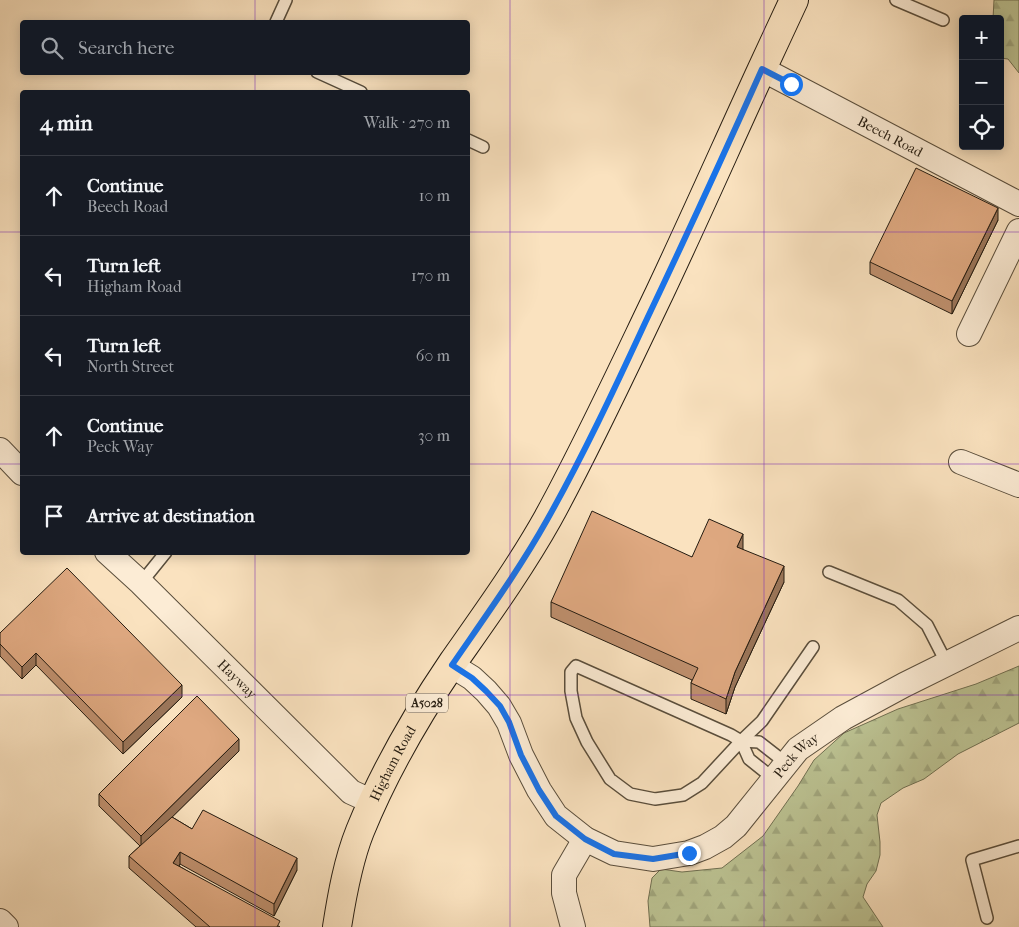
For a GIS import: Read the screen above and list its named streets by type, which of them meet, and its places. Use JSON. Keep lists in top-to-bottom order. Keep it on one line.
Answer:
{"streets":{"main road":["A5028","Higham Road"],"street":["Beech Road","Hayway","Peck Way"]},"crossings":[["Beech Road","Higham Road"],["Hayway","Higham Road"],["Peck Way","Higham Road"]],"page":{"map_buttons":["+","−"],"search":"Search here","heading":["4 min","Walk · 270 m"],"list":[["Continue","Beech Road","10 m"],["Turn left","Higham Road","170 m"],["Turn left","North Street","60 m"],["Continue","Peck Way","30 m"],"Arrive at destination"]}}
